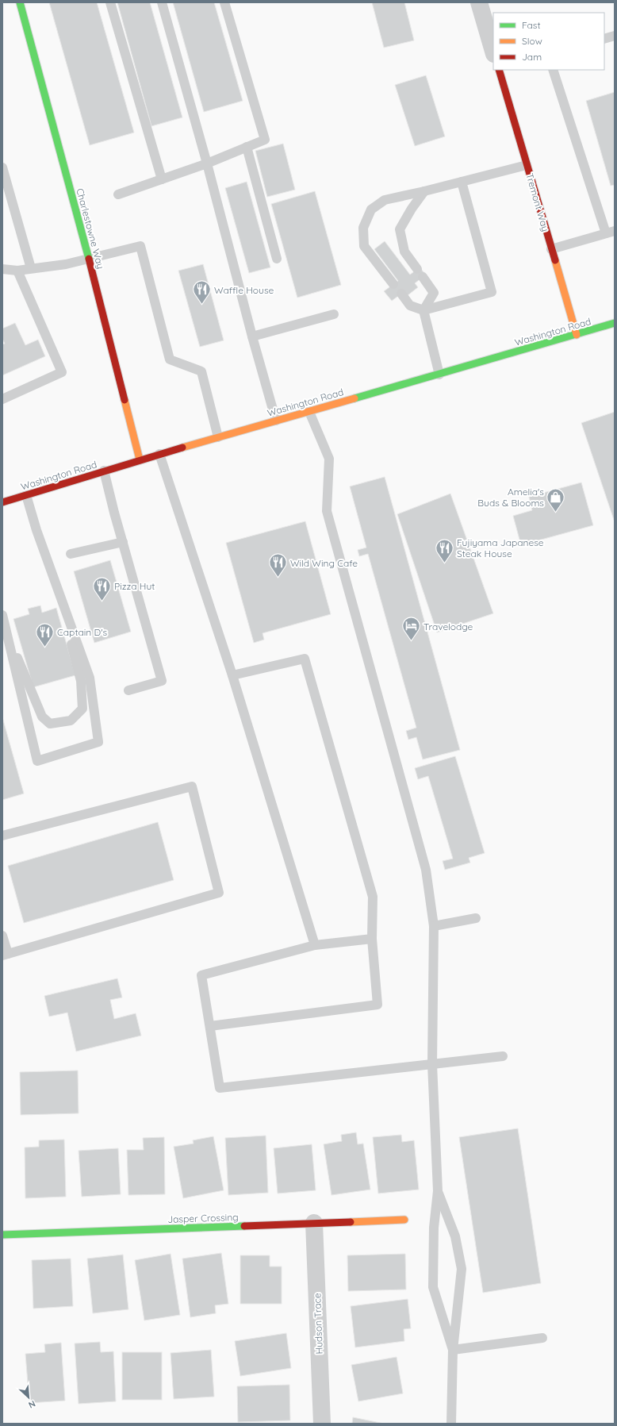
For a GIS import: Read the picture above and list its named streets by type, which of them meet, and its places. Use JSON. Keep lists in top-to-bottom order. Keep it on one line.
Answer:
{"streets":{"street":["Tremont Way","Charlestowne Way","Washington Road","Jasper Crossing","Hudson Trace"]},"crossings":[["Tremont Way","Washington Road"],["Charlestowne Way","Washington Road"],["Jasper Crossing","Hudson Trace"]],"places":{"restaurant":["Waffle House","Fujiyama Japanese Steak House","Wild Wing Cafe","Pizza Hut","Captain D's"],"shop":["Amelia's Buds & Blooms"],"hotel":["Travelodge"]},"legend":["Fast","Slow","Jam"],"north":"bottom right"}
